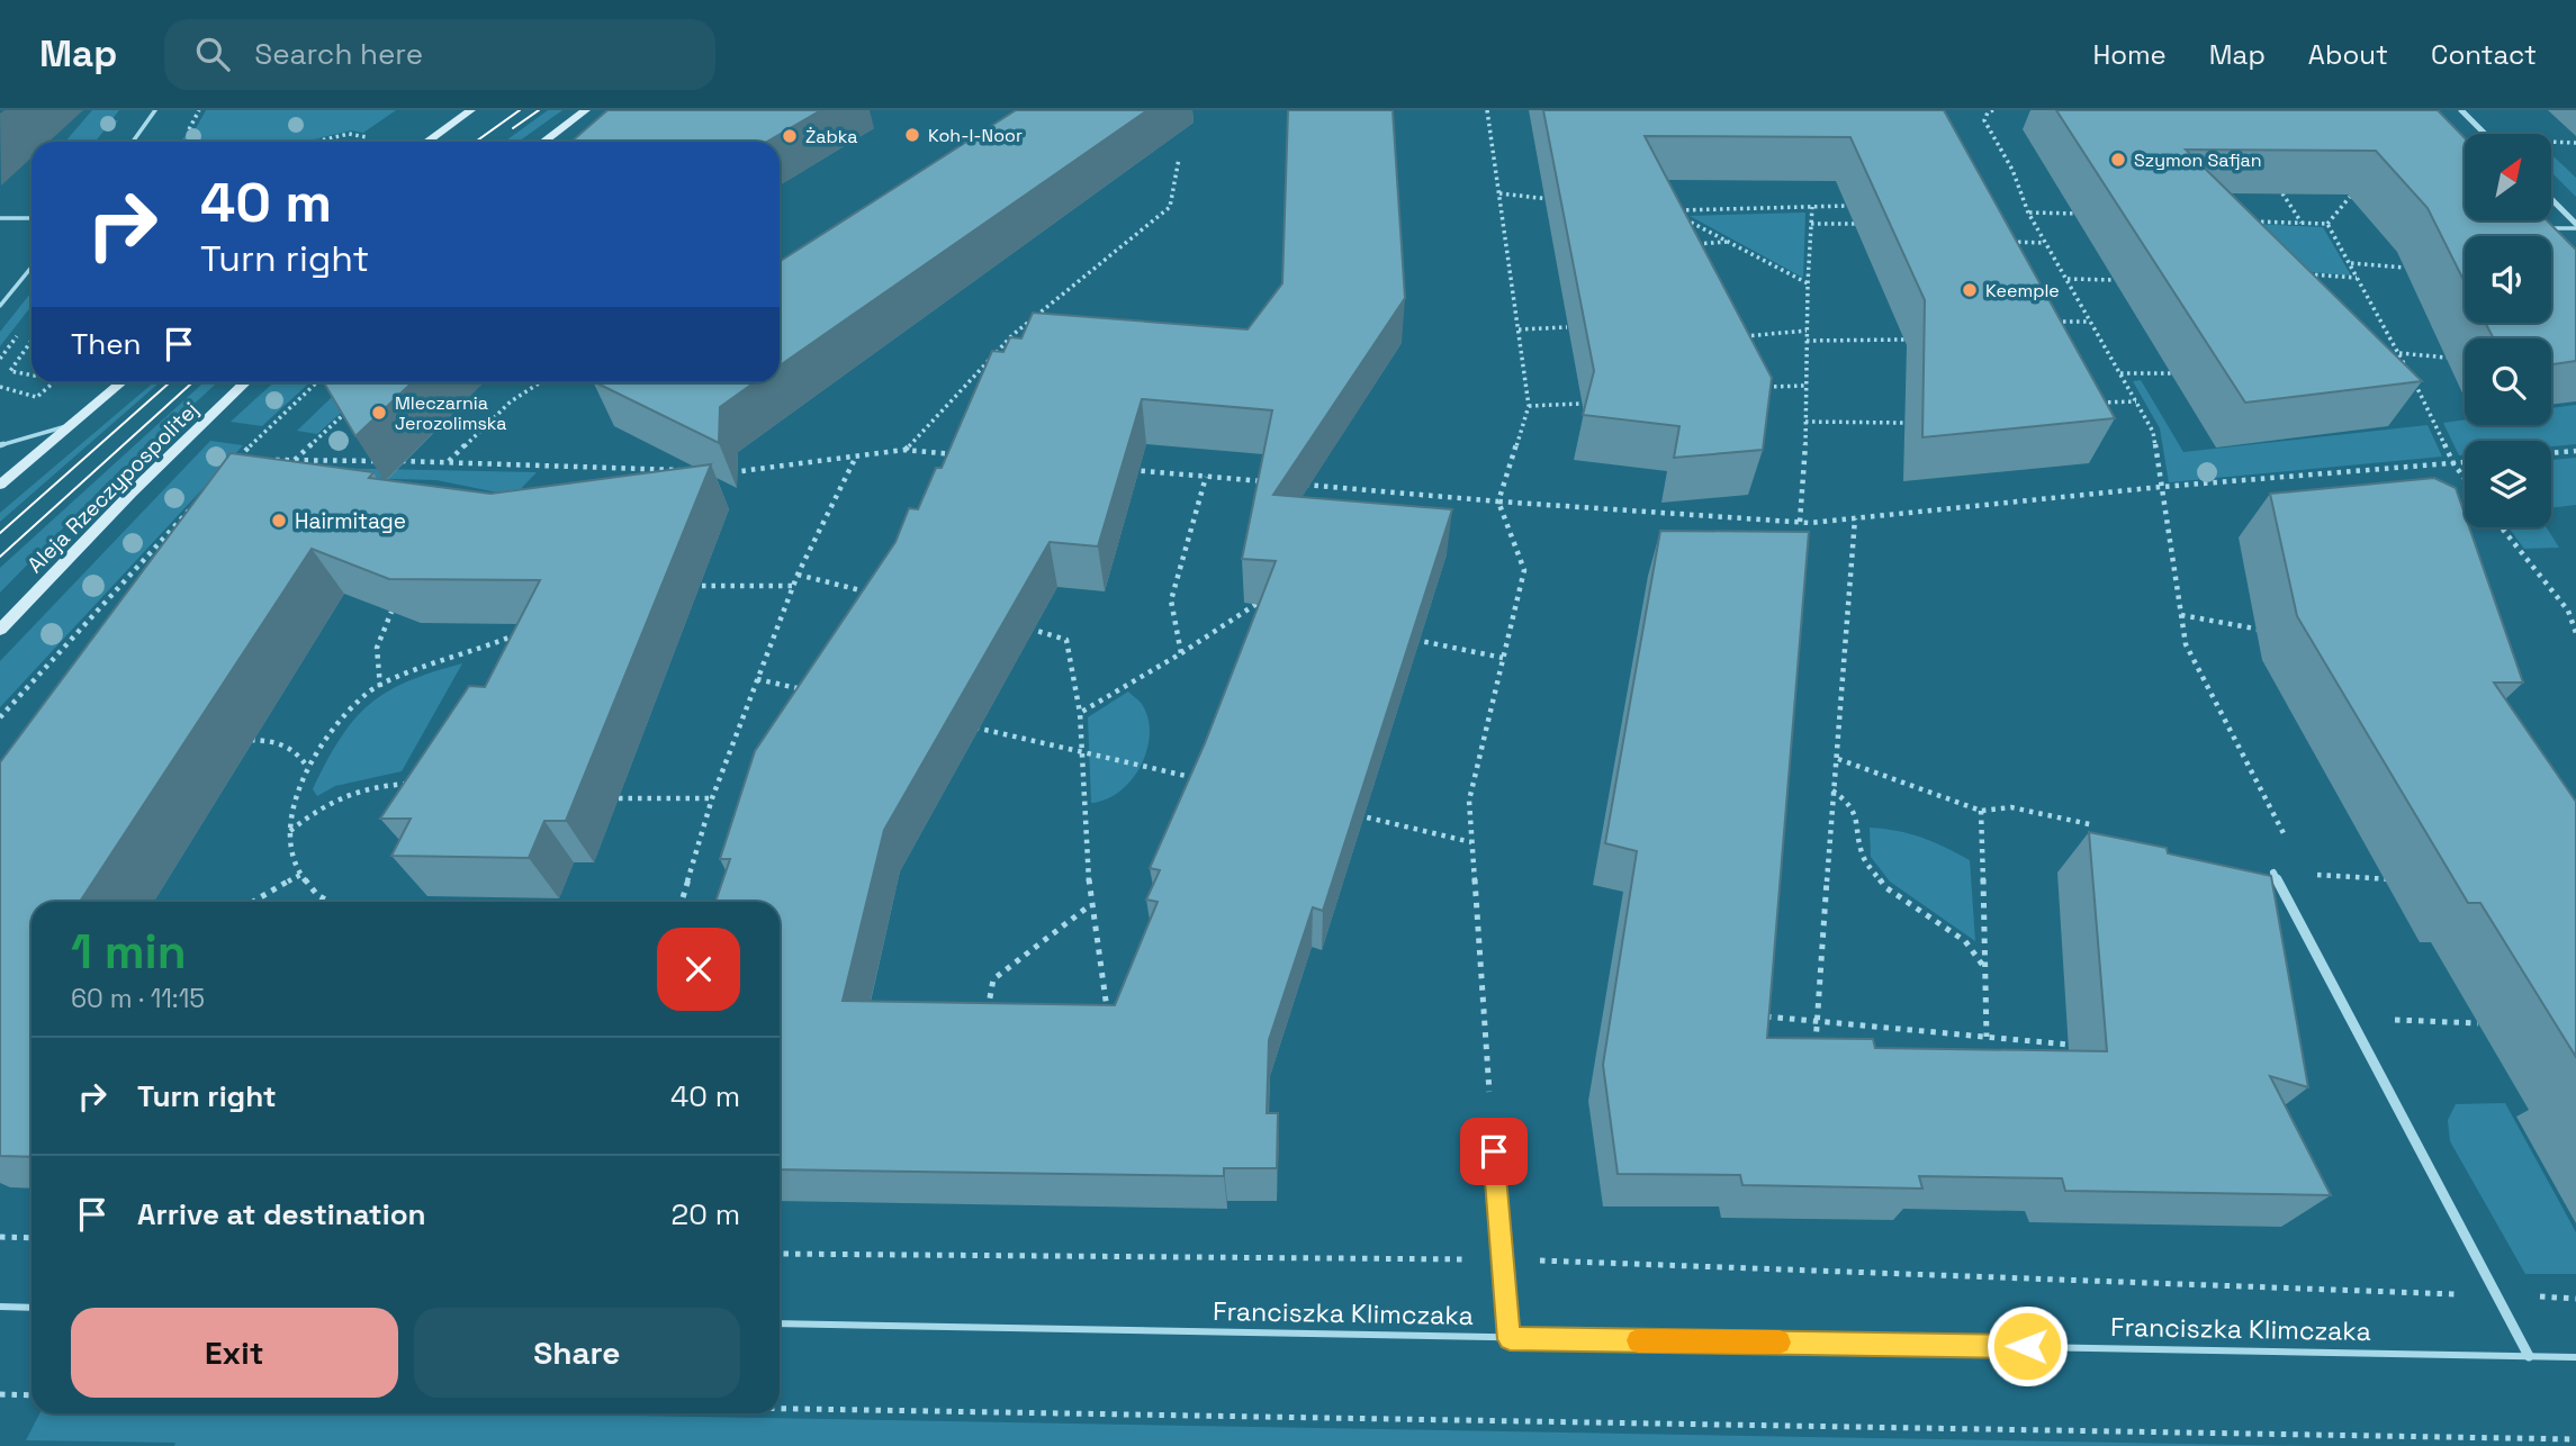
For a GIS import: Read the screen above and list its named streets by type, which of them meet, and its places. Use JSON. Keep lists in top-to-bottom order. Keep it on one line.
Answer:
{"streets":{"street":["Aleja Rzeczypospolitej"],"lane":["Franciszka Klimczaka"]},"places":["Koh-I-Noor","Żabka","Szymon Safjan","Keemple","Mleczarnia Jerozolimska","Hairmitage"],"north":"top right","page":{"header":"Map","search":"Search here","nav":["Home","Map","About","Contact"],"turn":["40 m","Turn right"],"then":"Then","heading":["1 min","60 m · 11:15"],"list":[{"name":"Turn right","value":"40 m"},{"name":"Arrive at destination","value":"20 m"}],"buttons":["Exit","Share"]}}
